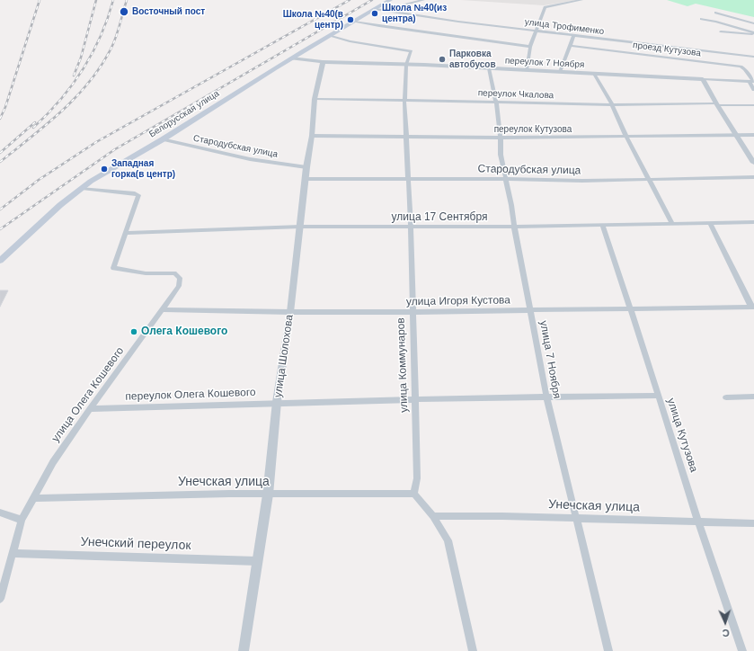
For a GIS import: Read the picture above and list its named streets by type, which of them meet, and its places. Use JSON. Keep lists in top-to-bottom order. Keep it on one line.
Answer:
{"streets":{"main road":["Белорусская улица"],"street":["улица Трофименко","проезд Кутузова","переулок 7 Ноября","переулок Чкалова","переулок Кутузова","Стародубская улица","улица 17 Сентября","улица Игоря Кустова","улица Шолохова","улица 7 Ноября","улица Коммунаров","улица Олега Кошевого","переулок Олега Кошевого","улица Кутузова","Унечская улица","Унечский переулок"]},"crossings":[["улица Трофименко","Белорусская улица"],["проезд Кутузова","переулок 7 Ноября"],["переулок 7 Ноября","Белорусская улица"],["переулок 7 Ноября","улица Шолохова"],["переулок 7 Ноября","улица 7 Ноября"],["переулок 7 Ноября","улица Коммунаров"],["переулок Чкалова","улица Шолохова"],["переулок Чкалова","улица 7 Ноября"],["переулок Чкалова","улица Коммунаров"],["Белорусская улица","Стародубская улица"],["Белорусская улица","улица Коммунаров"],["Белорусская улица","улица Олега Кошевого"],["переулок Кутузова","улица Шолохова"],["переулок Кутузова","улица 7 Ноября"],["переулок Кутузова","улица Коммунаров"],["Стародубская улица","улица Шолохова"],["Стародубская улица","улица 7 Ноября"],["Стародубская улица","улица Коммунаров"],["улица 17 Сентября","улица Шолохова"],["улица 17 Сентября","улица 7 Ноября"],["улица 17 Сентября","улица Коммунаров"],["улица 17 Сентября","улица Олега Кошевого"],["улица 17 Сентября","улица Кутузова"],["улица Игоря Кустова","улица Шолохова"],["улица Игоря Кустова","улица 7 Ноября"],["улица Игоря Кустова","улица Коммунаров"],["улица Игоря Кустова","улица Олега Кошевого"],["улица Игоря Кустова","улица Кутузова"],["улица Шолохова","переулок Олега Кошевого"],["улица Шолохова","Унечская улица"],["улица Шолохова","Унечский переулок"],["улица 7 Ноября","переулок Олега Кошевого"],["улица 7 Ноября","Унечская улица"],["улица Коммунаров","переулок Олега Кошевого"],["улица Коммунаров","Унечская улица"],["улица Олега Кошевого","переулок Олега Кошевого"],["улица Олега Кошевого","Унечская улица"],["улица Олега Кошевого","Унечский переулок"],["переулок Олега Кошевого","улица Кутузова"],["улица Кутузова","Унечская улица"]],"places":["Восточный пост","Школа №40(из центра)","Школа №40(в центр)","Парковка автобусов","Западная горка(в центр)","Олега Кошевого"],"north":"bottom"}
